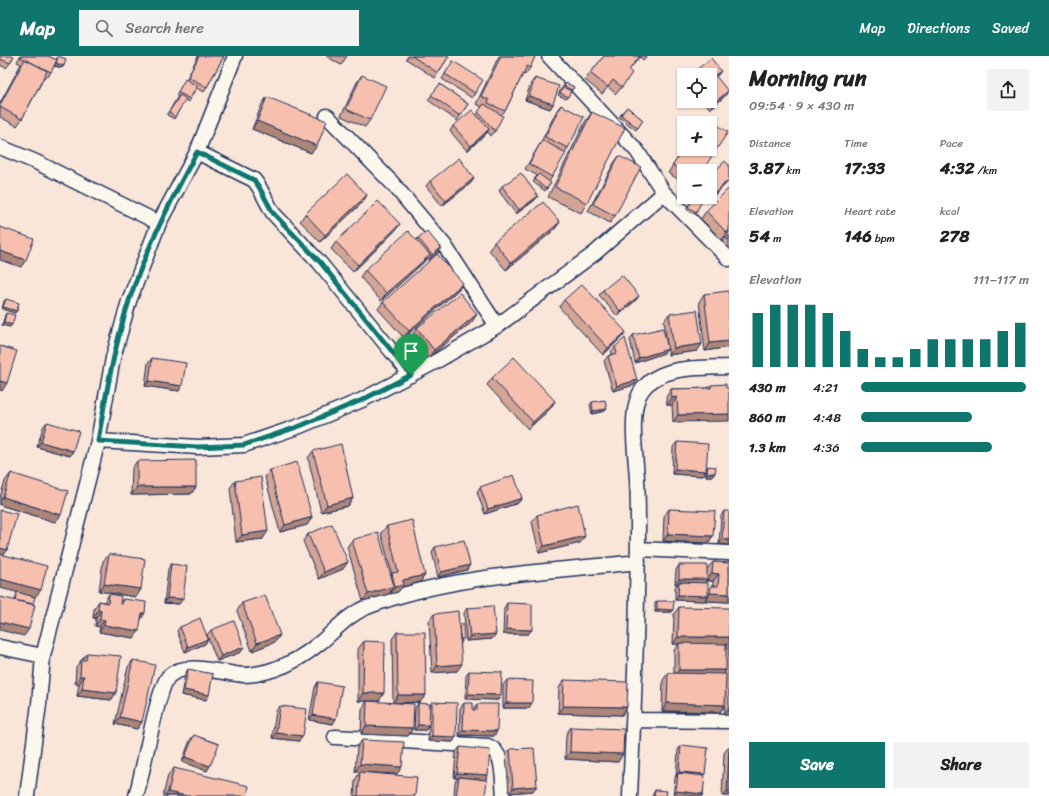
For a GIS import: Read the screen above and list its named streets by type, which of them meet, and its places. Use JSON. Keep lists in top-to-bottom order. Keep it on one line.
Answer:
{"page":{"header":"Map","search":"Search here","nav":["Map","Directions","Saved"],"heading":["Morning run","09:54 · 9 × 430 m"],"map_buttons":["+","−"],"stats":[["Distance","3.87 km"],["Time","17:33"],["Pace","4:32 /km"],["Elevation","54 m"],["Heart rate","146 bpm"],["kcal","278"]],"chart":["Elevation","111–117 m"],"list":[{"name":"430 m","note":"4:21"},{"name":"860 m","note":"4:48"},{"name":"1.3 km","note":"4:36"}],"buttons":["Save","Share"]}}
